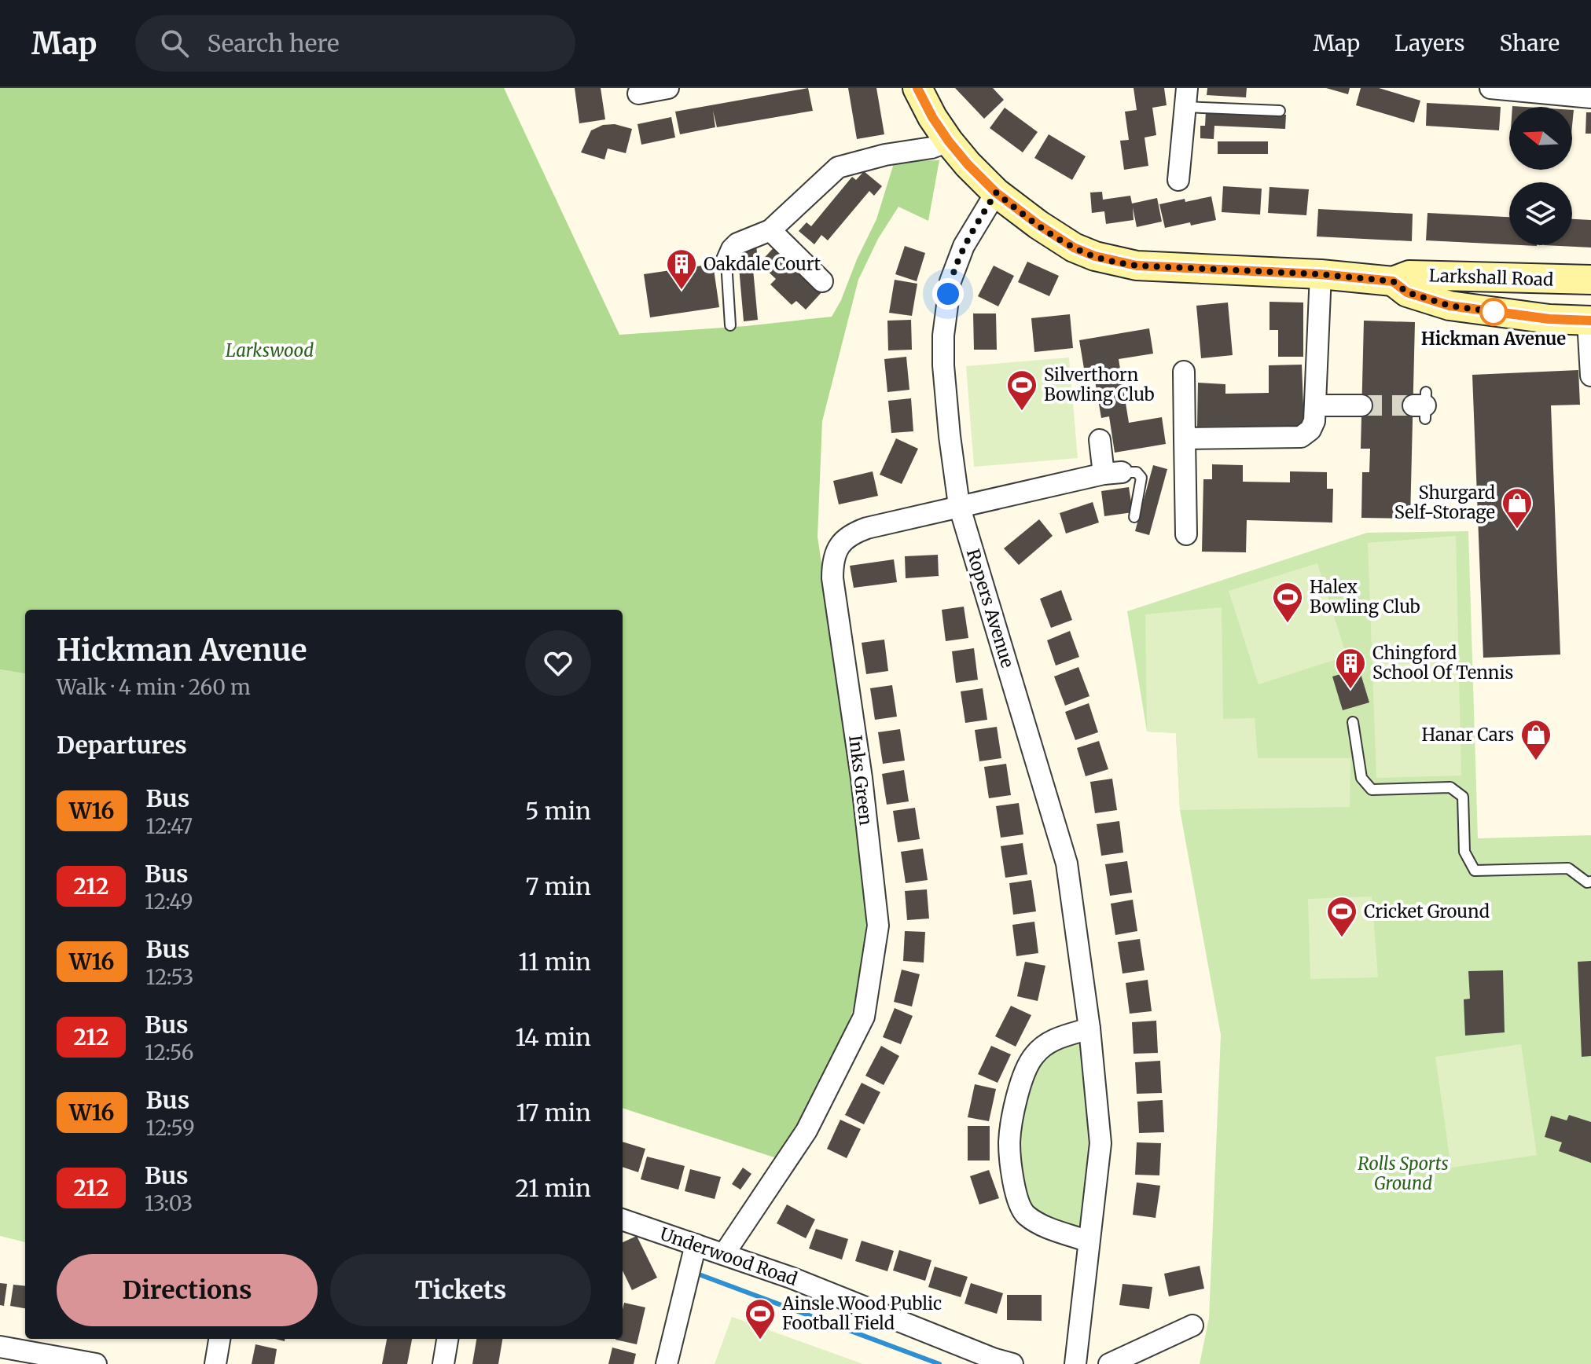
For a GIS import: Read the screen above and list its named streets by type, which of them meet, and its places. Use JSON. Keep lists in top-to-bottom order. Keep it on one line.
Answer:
{"streets":{"main road":["Larkshall Road"],"street":["Ropers Avenue","Inks Green","Underwood Road"]},"crossings":[["Larkshall Road","Ropers Avenue"],["Ropers Avenue","Inks Green"],["Inks Green","Underwood Road"]],"parks":["Larkswood","Rolls Sports Ground"],"places":{"building":["Oakdale Court","Chingford School Of Tennis"],"other":["Hickman Avenue"],"sports":["Silverthorn Bowling Club","Halex Bowling Club","Cricket Ground","Ainsle Wood Public Football Field"],"shop":["Shurgard Self-Storage","Hanar Cars"]},"lines":["bus line W16"],"north":"left","page":{"header":"Map","search":"Search here","nav":["Map","Layers","Share"],"heading":[["Hickman Avenue","Walk · 4 min · 260 m"],"Departures"],"list":[{"mark":"W16","name":"Bus","note":"12:47","value":"5 min"},{"mark":"212","name":"Bus","note":"12:49","value":"7 min"},{"mark":"W16","name":"Bus","note":"12:53","value":"11 min"},{"mark":"212","name":"Bus","note":"12:56","value":"14 min"},{"mark":"W16","name":"Bus","note":"12:59","value":"17 min"},{"mark":"212","name":"Bus","note":"13:03","value":"21 min"}],"buttons":["Directions","Tickets"]}}
